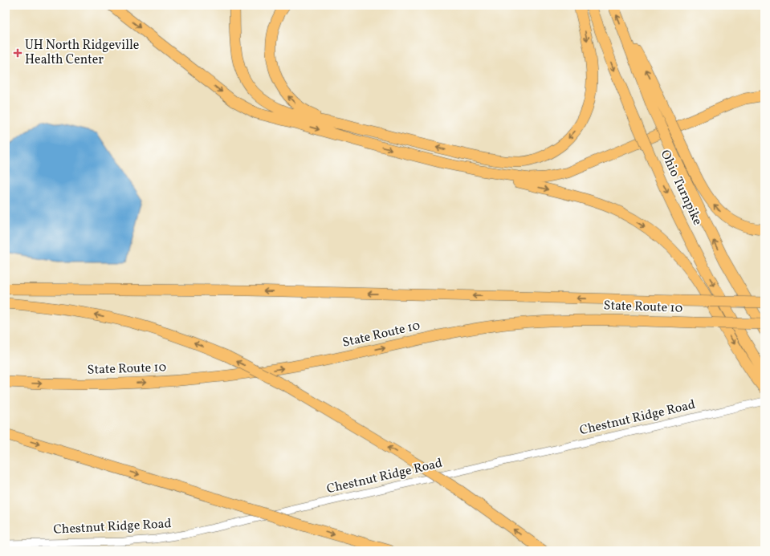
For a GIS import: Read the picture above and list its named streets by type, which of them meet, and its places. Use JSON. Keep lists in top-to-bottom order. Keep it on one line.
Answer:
{"streets":{"highway":["Ohio Turnpike","State Route 10"],"street":["Chestnut Ridge Road"]},"places":{"health":["UH North Ridgeville Health Center"]}}
